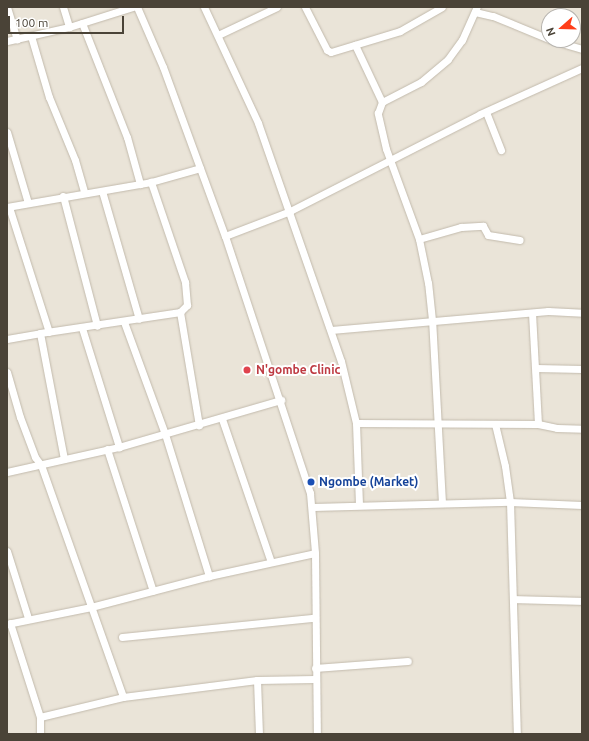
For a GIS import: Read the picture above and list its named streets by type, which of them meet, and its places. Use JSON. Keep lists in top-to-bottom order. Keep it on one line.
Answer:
{"places":["N'gombe Clinic","Ngombe (Market)"],"scale_bar":"100 m","north":"left"}
